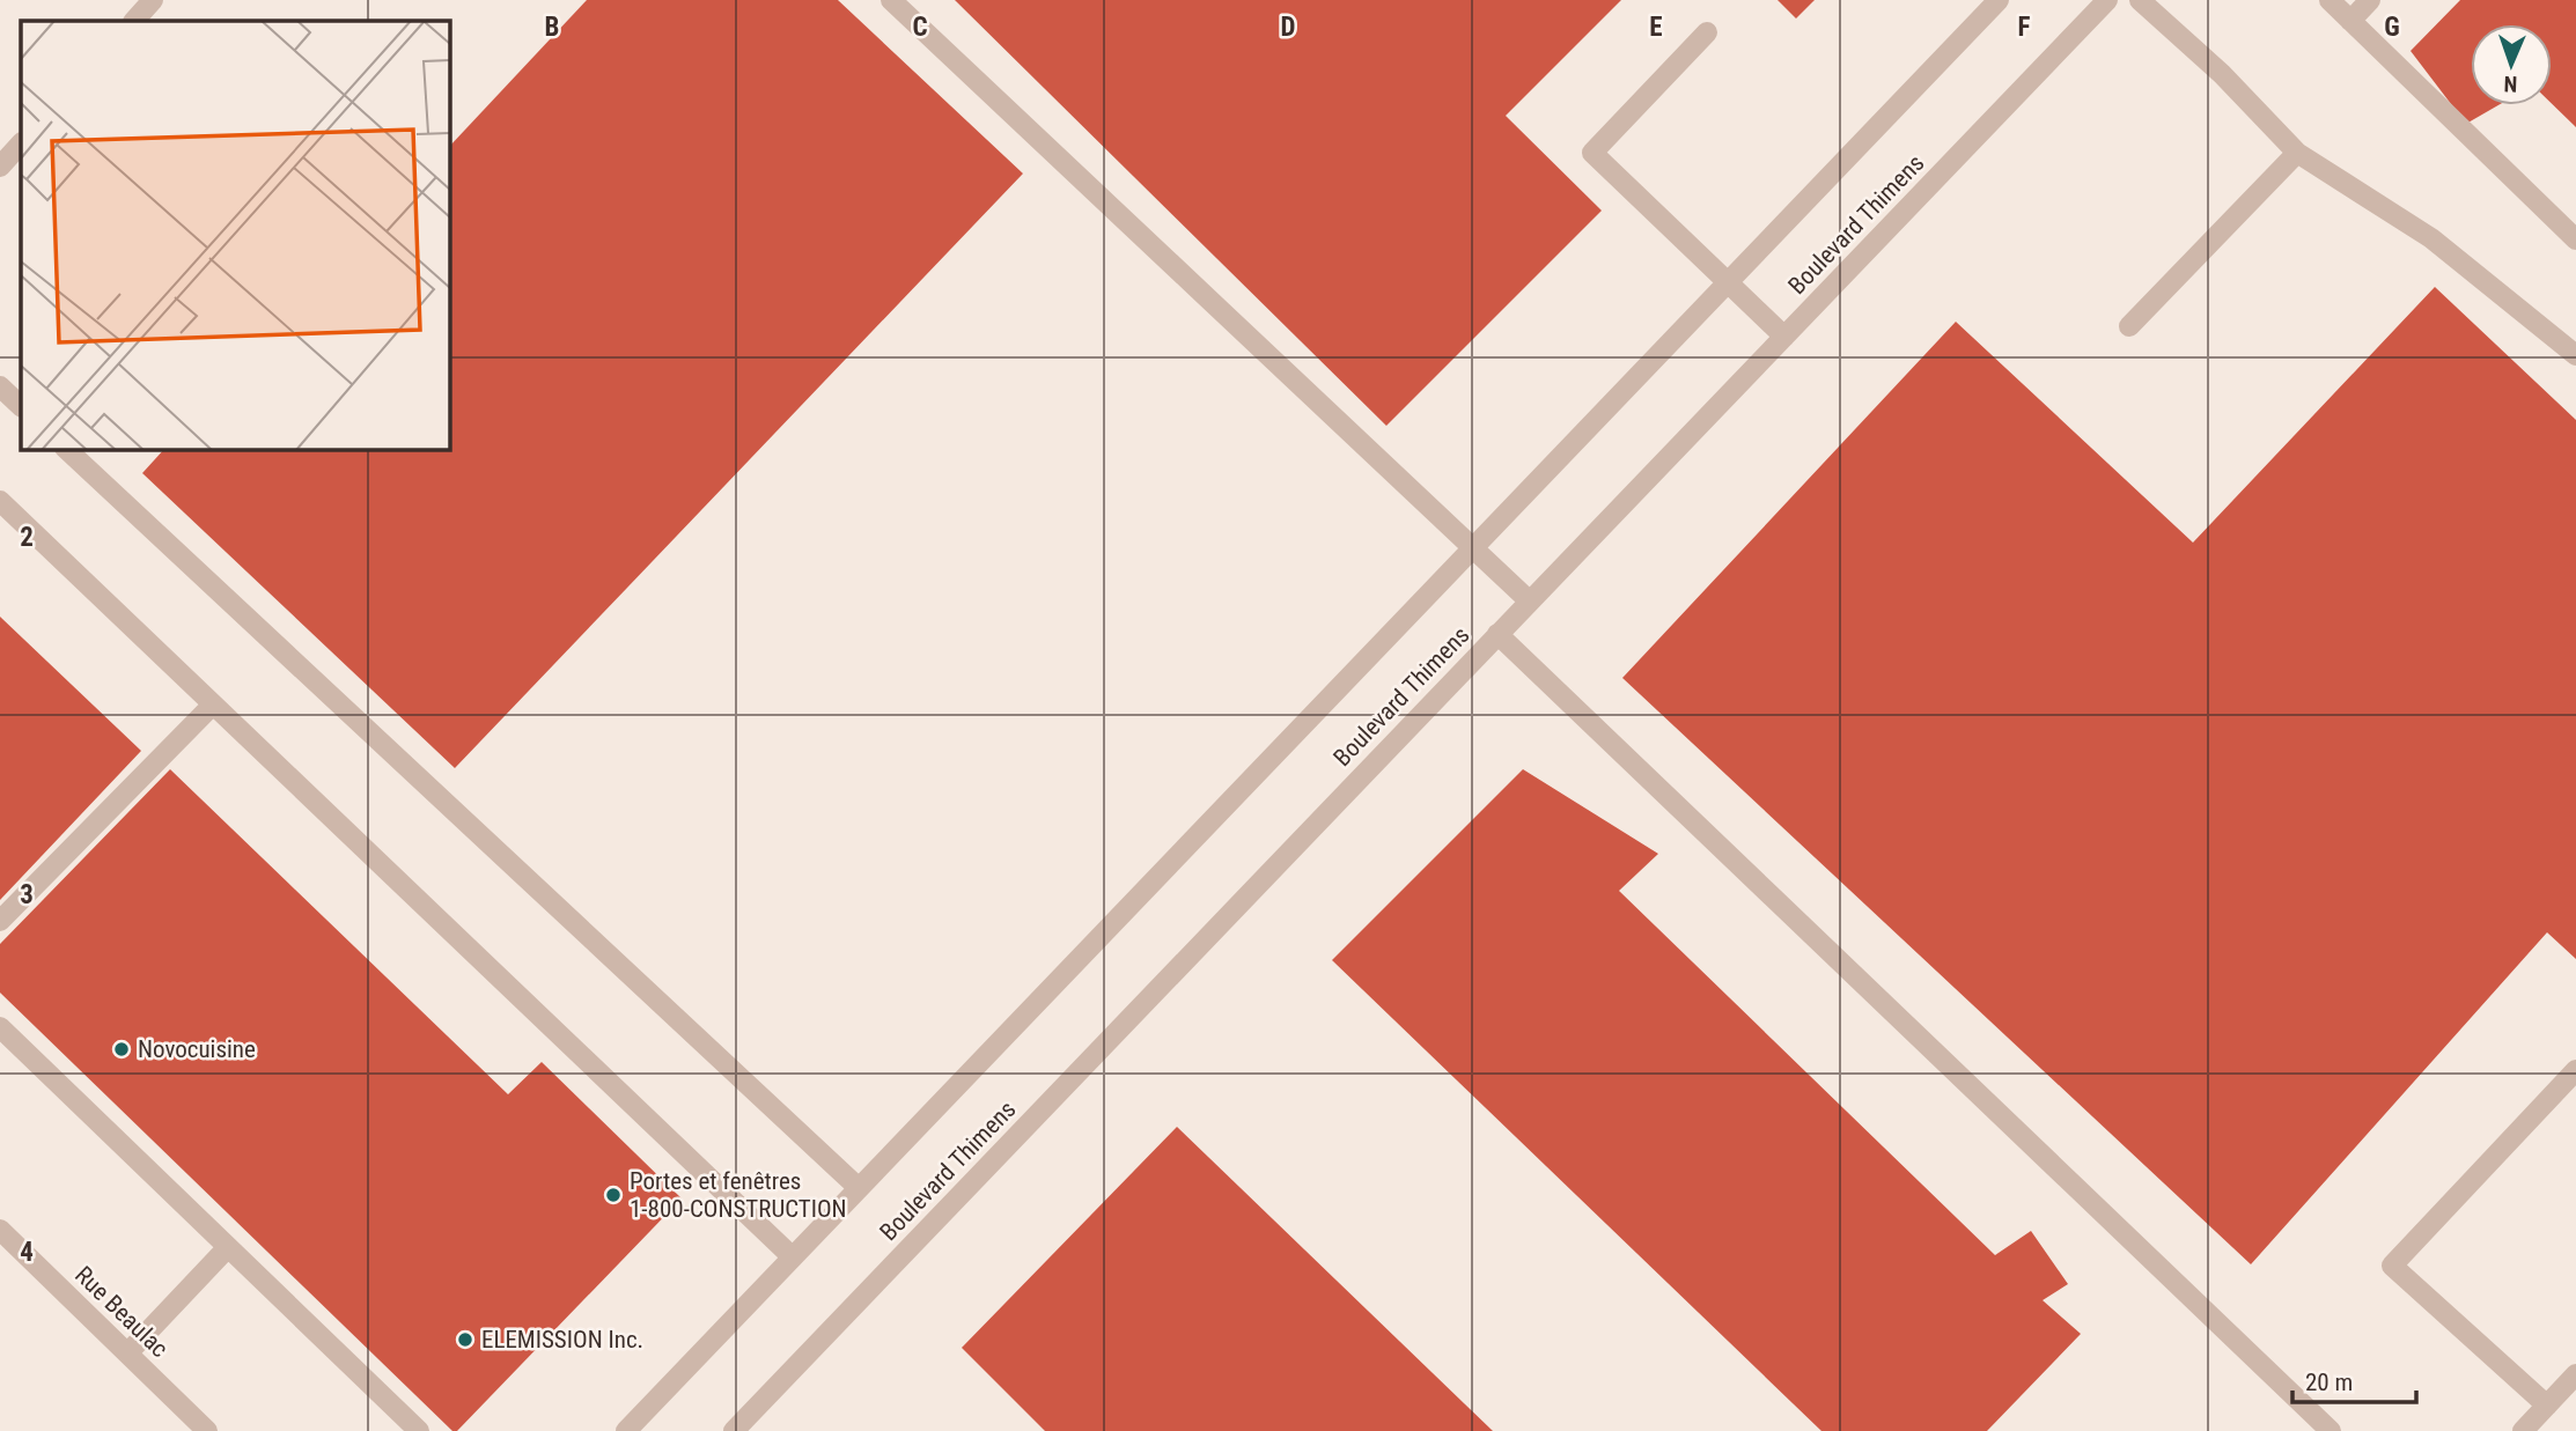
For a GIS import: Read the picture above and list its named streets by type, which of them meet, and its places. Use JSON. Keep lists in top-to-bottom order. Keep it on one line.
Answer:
{"streets":{"street":["Boulevard Thimens","Rue Beaulac"]},"places":["Novocuisine","Portes et fenêtres 1-800-CONSTRUCTION","ELEMISSION Inc."],"scale_bar":"20 m","north":"bottom","grid":{"columns":["B","C","D","E","F","G"],"rows":["2","3","4"]}}
